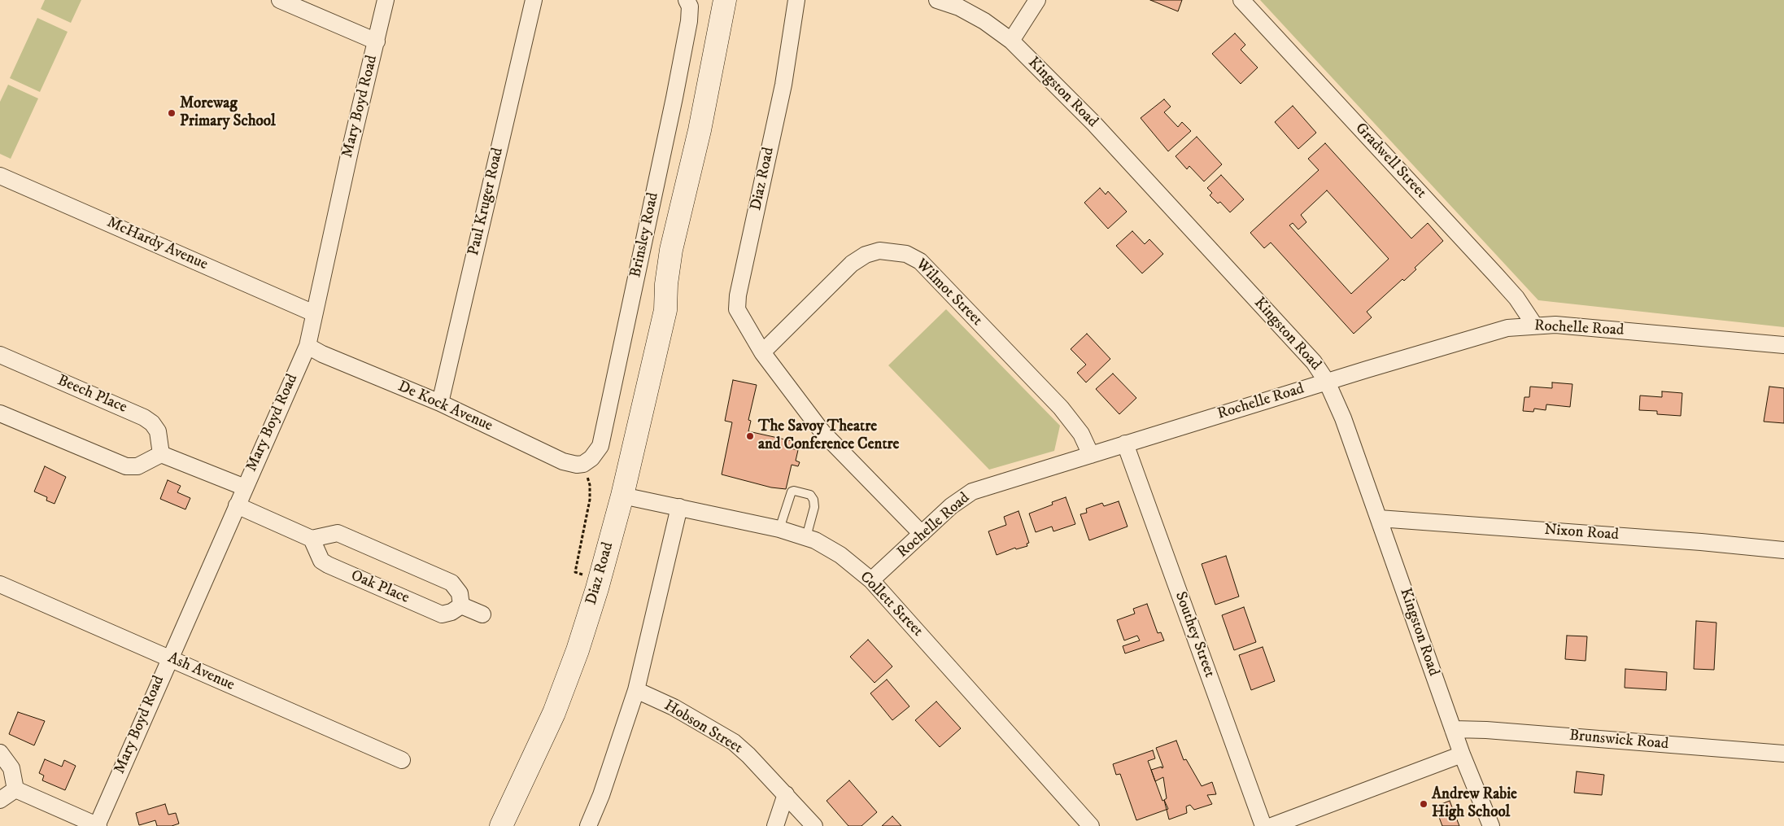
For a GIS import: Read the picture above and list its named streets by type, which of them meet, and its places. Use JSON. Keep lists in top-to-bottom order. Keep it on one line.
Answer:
{"streets":{"street":["Kingston Road","Mary Boyd Road","Gradwell Street","Diaz Road","Paul Kruger Road","Brinsley Road","McHardy Avenue","Wilmot Street","Rochelle Road","Beech Place","De Kock Avenue","Nixon Road","Oak Place","Collett Street","Southey Street","Ash Avenue","Hobson Street","Brunswick Road"]},"crossings":[["Kingston Road","Rochelle Road"],["Kingston Road","Nixon Road"],["Kingston Road","Brunswick Road"],["Mary Boyd Road","McHardy Avenue"],["Mary Boyd Road","De Kock Avenue"],["Mary Boyd Road","Ash Avenue"],["Gradwell Street","Rochelle Road"],["Diaz Road","Wilmot Street"],["Diaz Road","Collett Street"],["Paul Kruger Road","De Kock Avenue"],["Brinsley Road","De Kock Avenue"],["Wilmot Street","Rochelle Road"],["Rochelle Road","Collett Street"],["Rochelle Road","Southey Street"]],"places":["Morewag Primary School","The Savoy Theatre and Conference Centre","Andrew Rabie High School"]}
